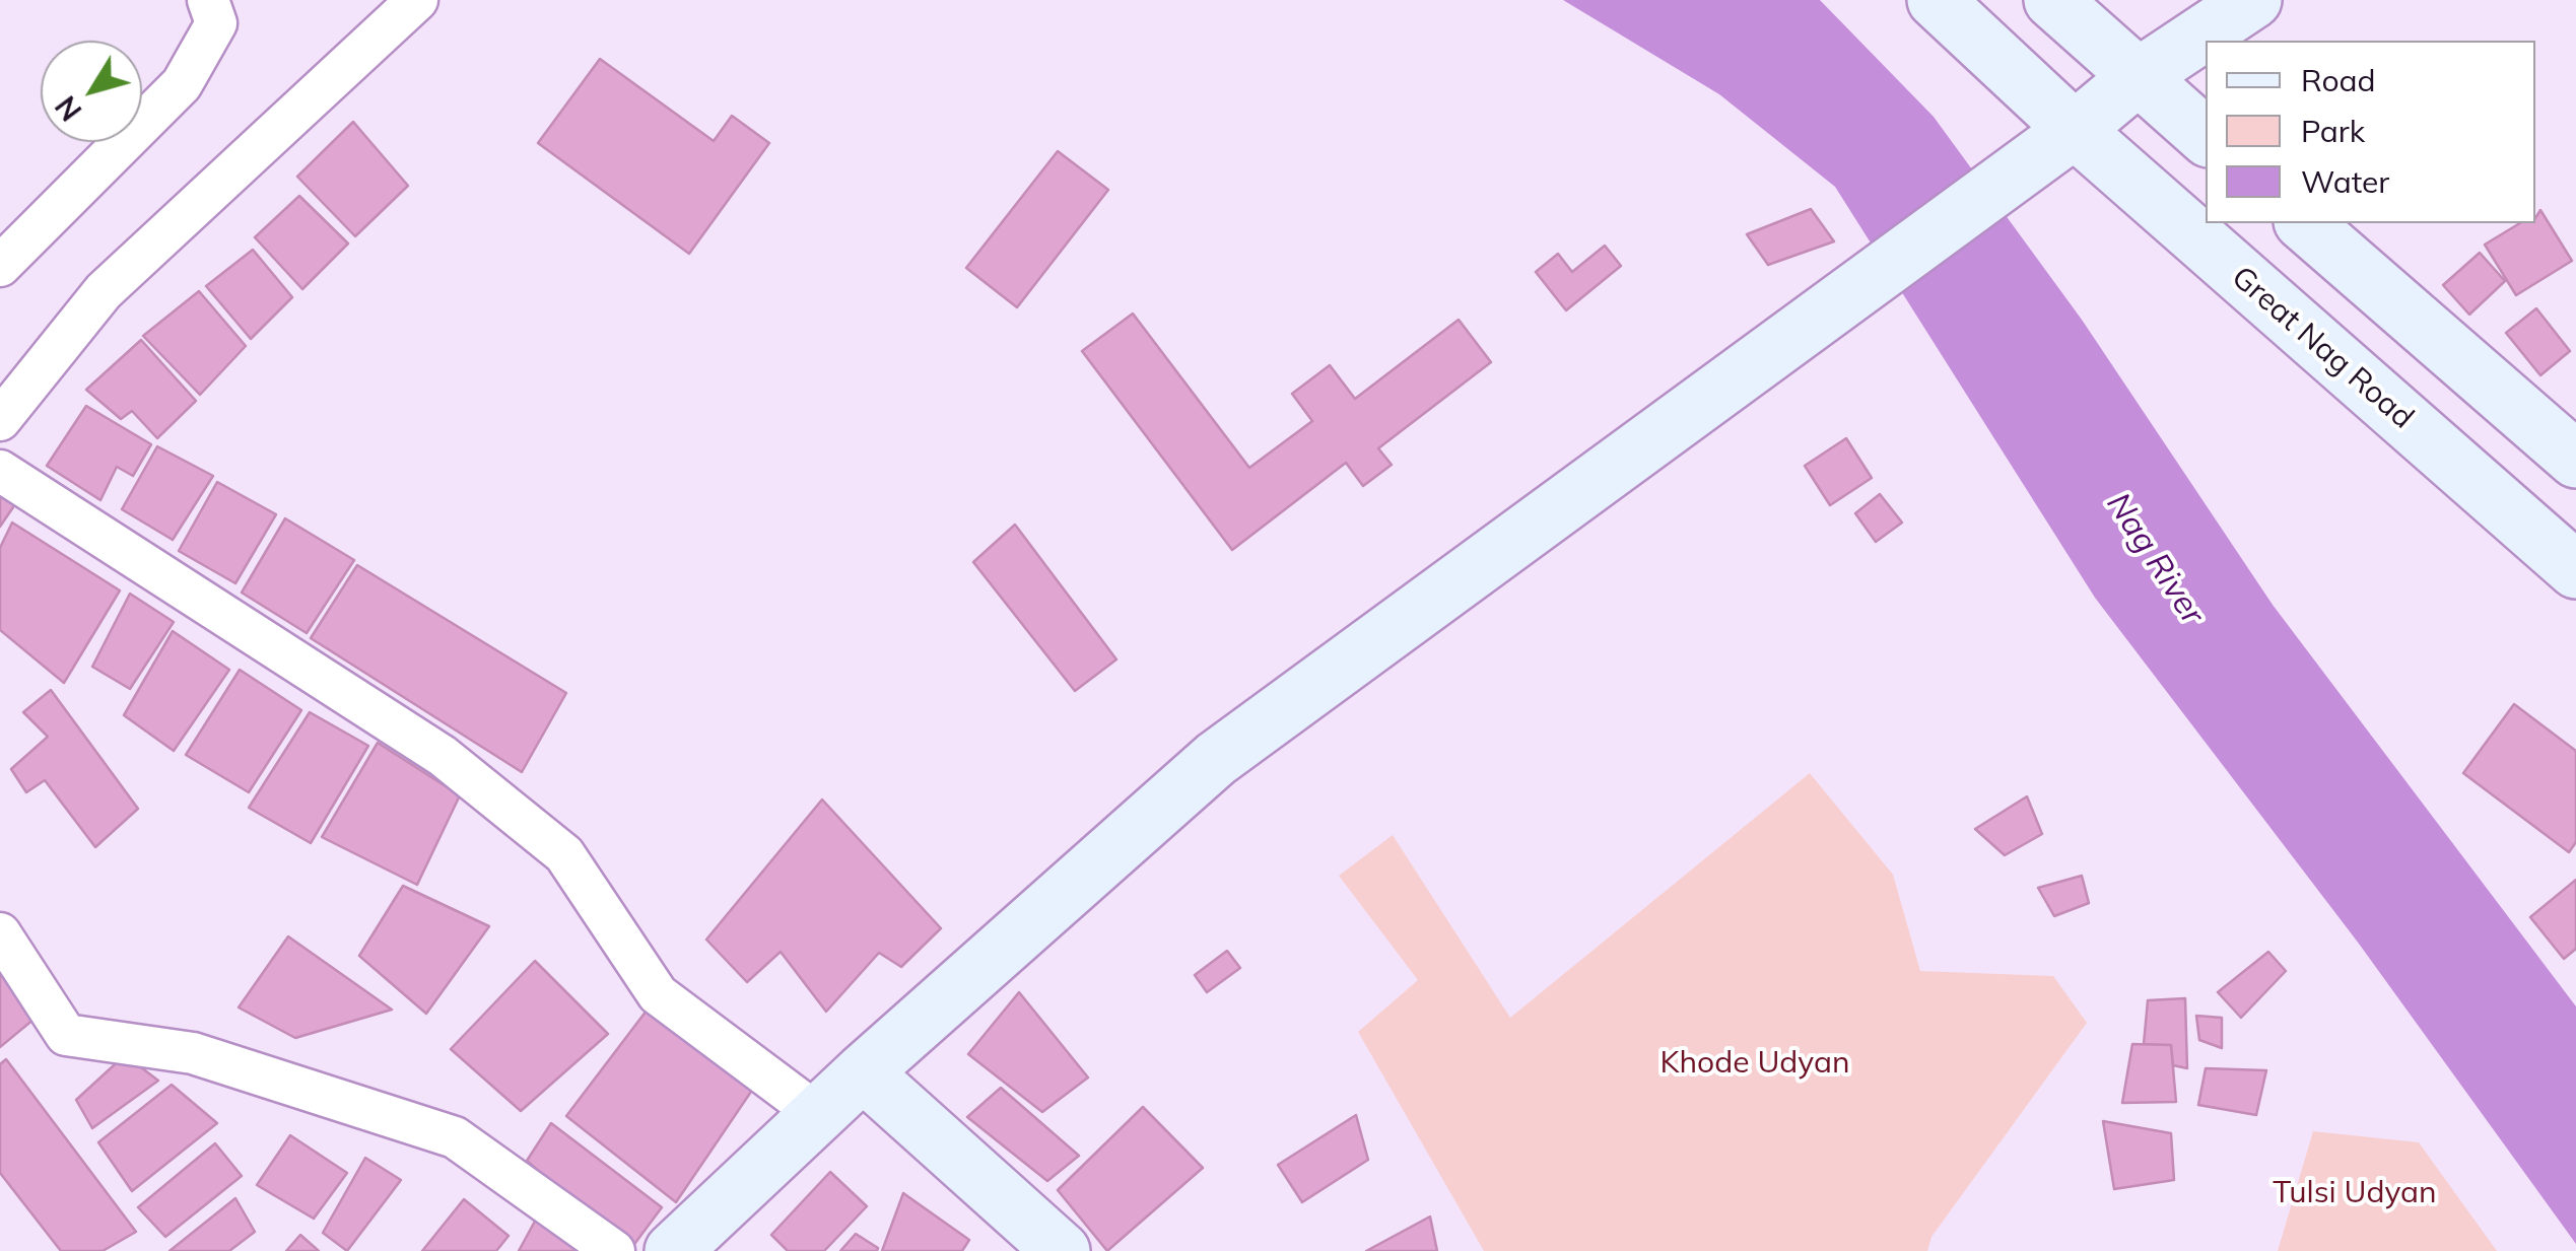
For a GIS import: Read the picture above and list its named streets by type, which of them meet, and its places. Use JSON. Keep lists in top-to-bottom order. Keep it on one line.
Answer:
{"streets":{"main road":["Great Nag Road"]},"water":["Nag River"],"parks":["Khode Udyan","Tulsi Udyan"],"legend":["Road","Park","Water"],"north":"bottom left"}
